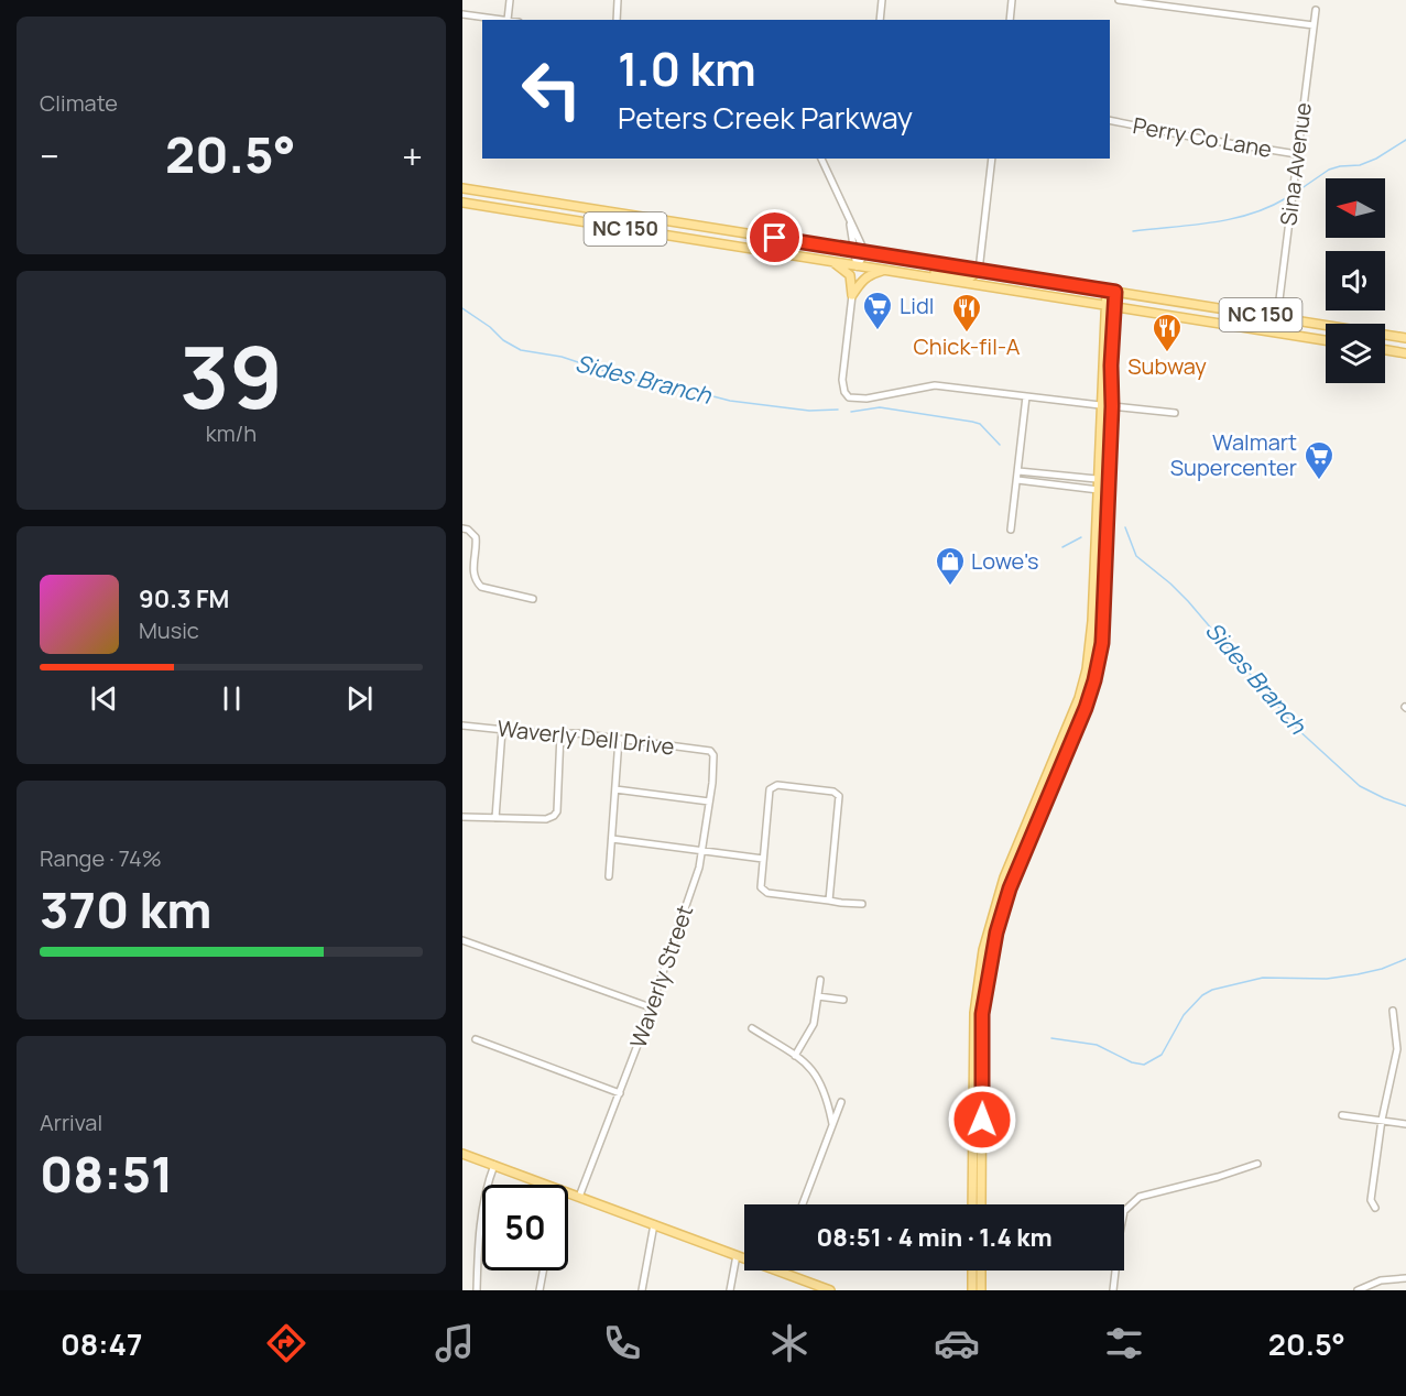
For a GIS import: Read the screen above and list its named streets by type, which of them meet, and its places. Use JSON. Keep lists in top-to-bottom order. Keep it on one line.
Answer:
{"streets":{"main road":["NC 150"],"street":["Perry Co Lane","Sina Avenue","Waverly Dell Drive","Waverly Street"]},"crossings":[["Perry Co Lane","Sina Avenue"],["Sina Avenue","NC 150"],["Waverly Dell Drive","Waverly Street"]],"water":["Sides Branch"],"places":{"supermarket":["Lidl","Walmart Supercenter"],"restaurant":["Chick-fil-A","Subway"],"shop":["Lowe's"]},"north":"left","page":{"tile":["Climate",["39","km/h"],["Range · 74%","370 km"],["Arrival","08:51"]],"turn":["1.0 km","Peters Creek Parkway"],"heat":["−","20.5°","+"],"song":["90.3 FM","Music"],"limit":"50","trip":"08:51 · 4 min · 1.4 km","tabs":["08:47","20.5°"]}}
